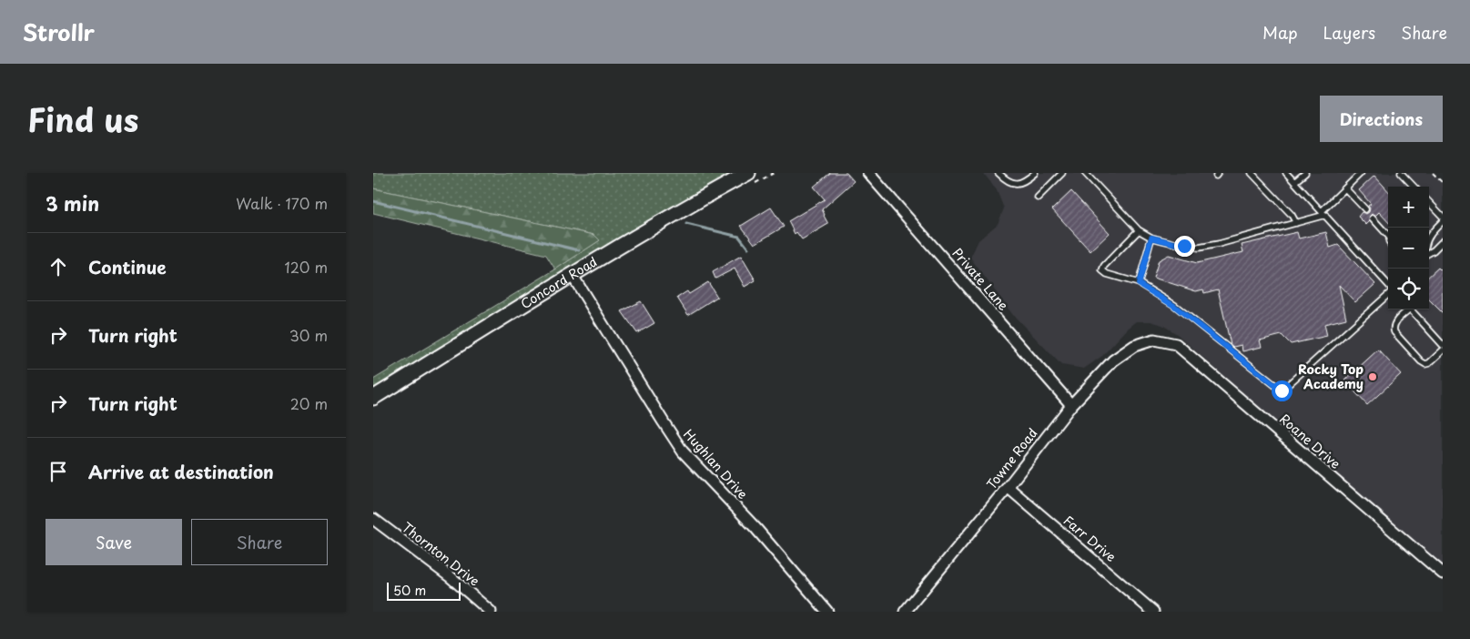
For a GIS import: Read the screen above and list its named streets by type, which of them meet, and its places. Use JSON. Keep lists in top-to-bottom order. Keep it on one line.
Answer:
{"streets":{"street":["Private Lane","Concord Road","Roane Drive","Towne Road","Hughlan Drive","Farr Drive","Thornton Drive"]},"crossings":[["Private Lane","Towne Road"],["Concord Road","Hughlan Drive"],["Roane Drive","Towne Road"],["Towne Road","Farr Drive"]],"places":["Rocky Top Academy"],"scale_bar":"50 m","page":{"header":"Strollr","nav":["Map","Layers","Share"],"title":"Find us","buttons":["Directions",["Save","Share"]],"heading":["3 min","Walk · 170 m"],"map_buttons":["+","−"],"list":[["Continue","120 m"],["Turn right","30 m"],["Turn right","20 m"],"Arrive at destination"],"scale":"50 m"}}
